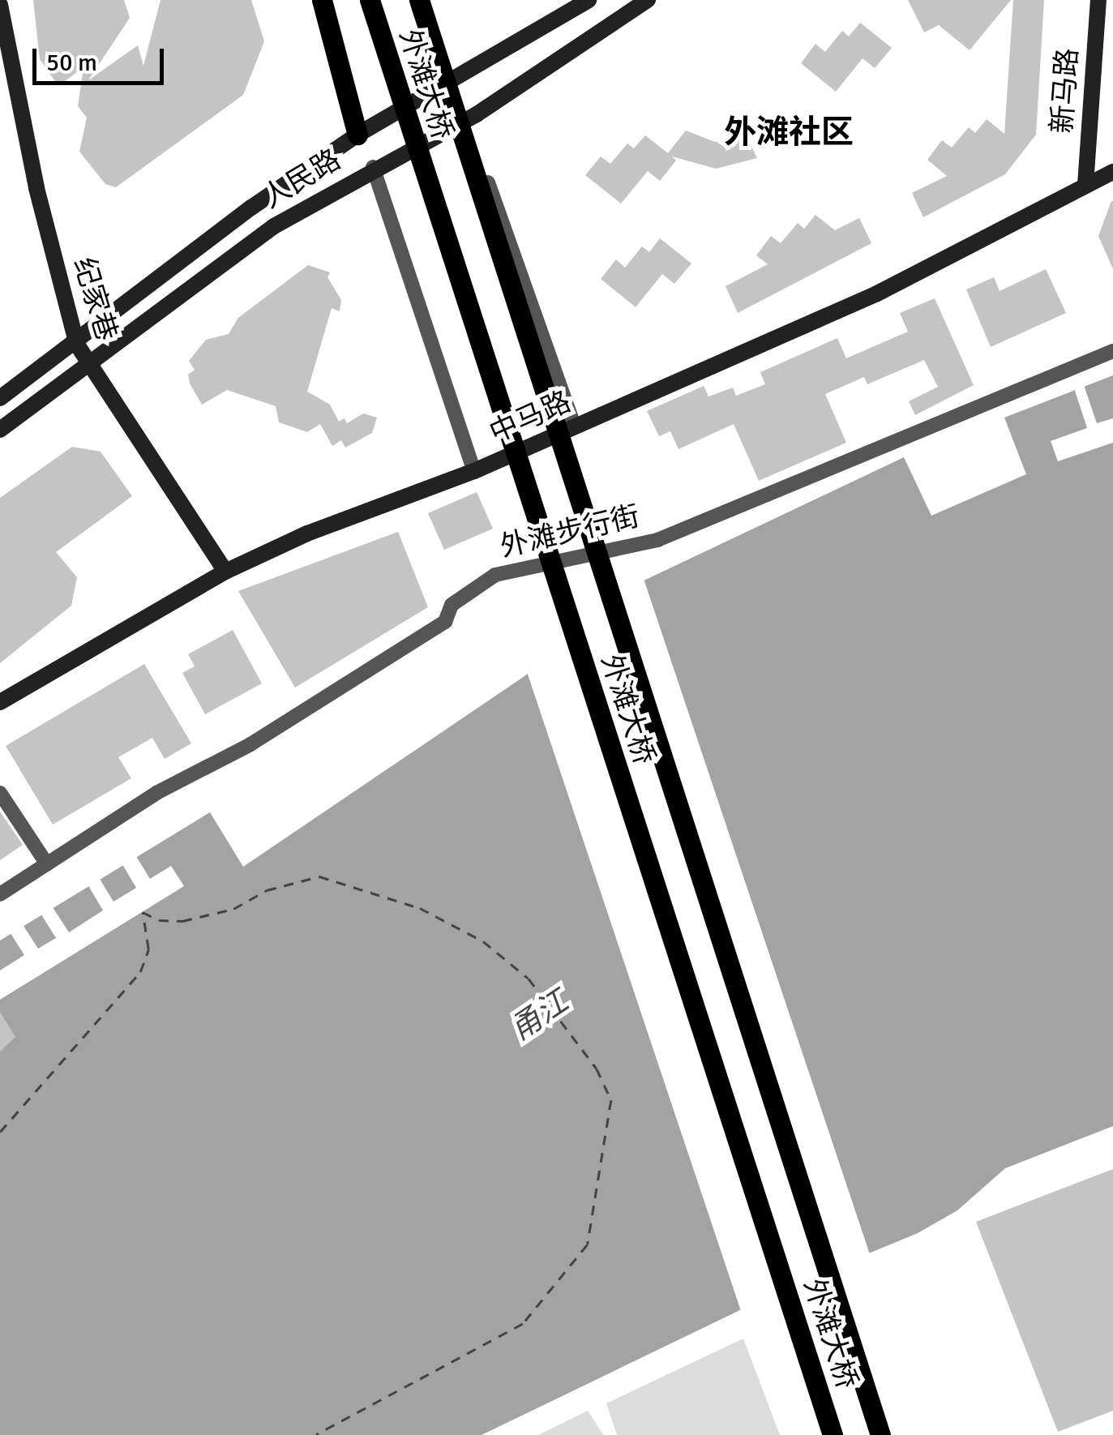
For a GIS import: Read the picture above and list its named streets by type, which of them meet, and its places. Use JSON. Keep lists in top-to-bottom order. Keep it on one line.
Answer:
{"streets":{"main road":["外滩大桥"],"street":["新马路","人民路","纪家巷","中马路","外滩步行街"]},"crossings":[["新马路","中马路"],["人民路","纪家巷"],["纪家巷","中马路"]],"districts":["外滩社区"],"water":["甬江"],"scale_bar":"50 m"}
